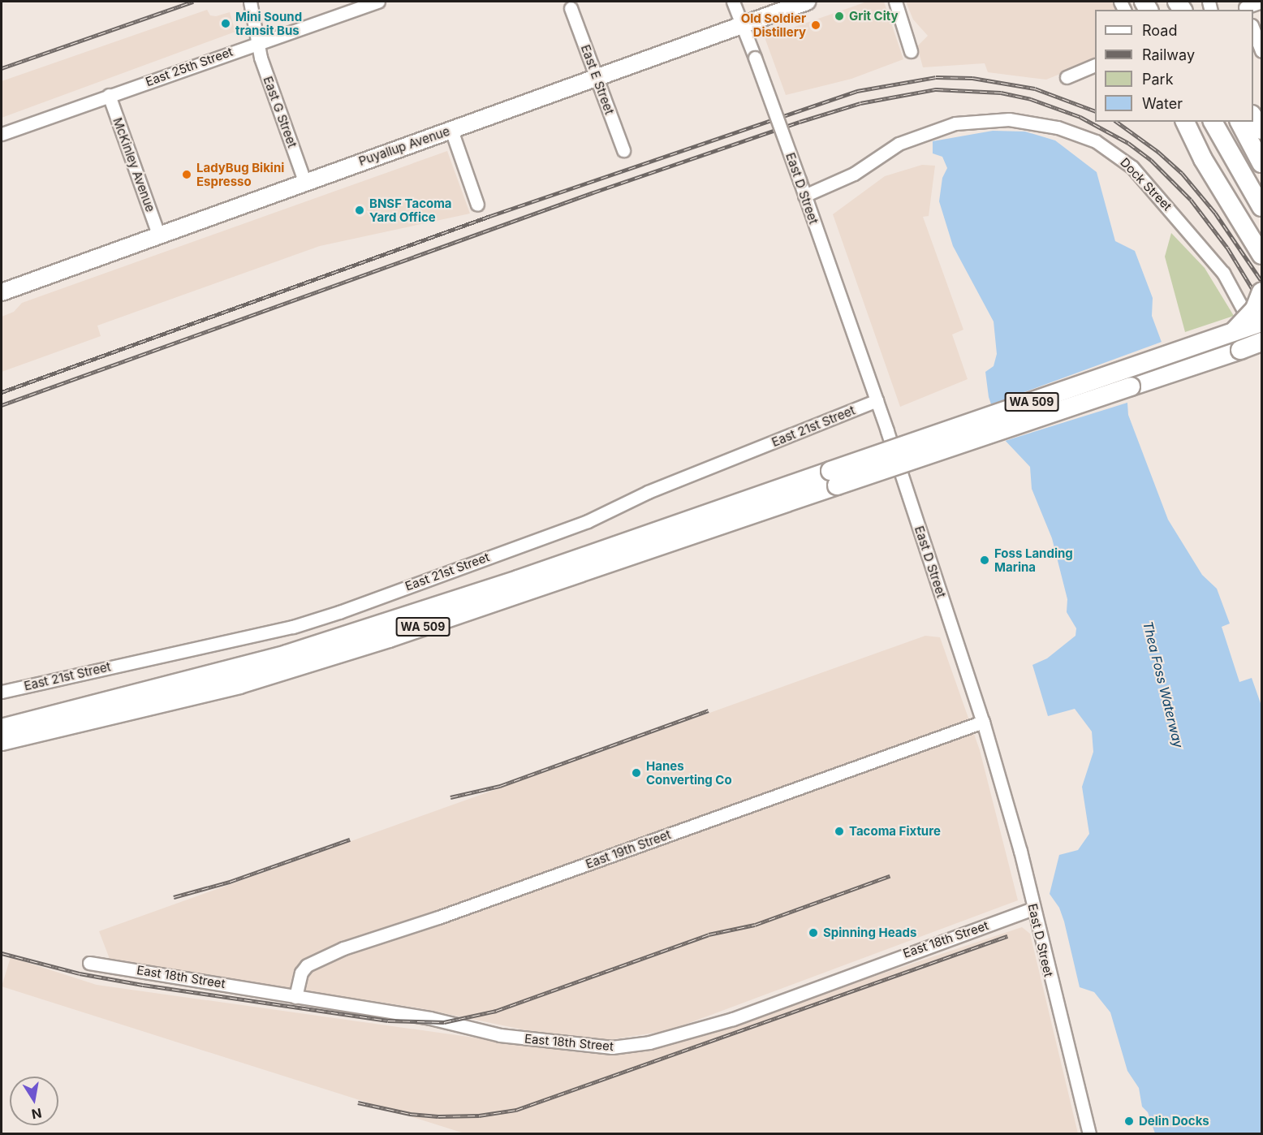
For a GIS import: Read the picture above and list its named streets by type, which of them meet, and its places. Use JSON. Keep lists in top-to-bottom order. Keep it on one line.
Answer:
{"streets":{"highway":["WA 509"],"main road":["Puyallup Avenue"],"street":["East 25th Street","East E Street","East G Street","McKinley Avenue","Dock Street","East D Street","East 21st Street","East 19th Street","East 18th Street"]},"crossings":[["East 25th Street","East G Street"],["East 25th Street","McKinley Avenue"],["East E Street","Puyallup Avenue"],["East G Street","Puyallup Avenue"],["Puyallup Avenue","McKinley Avenue"],["Puyallup Avenue","East D Street"],["Dock Street","East D Street"],["East D Street","East 21st Street"],["East D Street","East 19th Street"],["East D Street","East 18th Street"],["East 19th Street","East 18th Street"]],"water":["Thea Foss Waterway"],"places":["Grit City","Mini Sound transit Bus","Old Soldier Distillery","LadyBug Bikini Espresso","BNSF Tacoma Yard Office","Foss Landing Marina","Hanes Converting Co","Tacoma Fixture","Spinning Heads","Delin Docks"],"legend":["Road","Railway","Park","Water"],"north":"bottom"}
